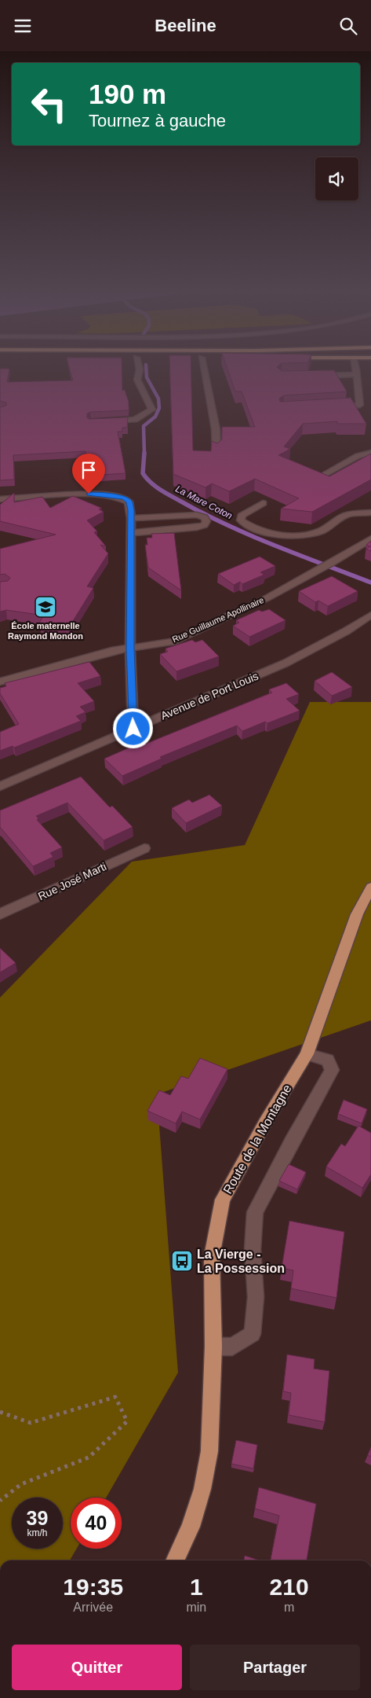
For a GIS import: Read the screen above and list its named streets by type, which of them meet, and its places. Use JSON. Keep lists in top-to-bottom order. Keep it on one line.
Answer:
{"streets":{"main road":["Route de la Montagne"],"street":["Rue Guillaume Apollinaire","Avenue de Port Louis","Rue José Marti"]},"water":["La Mare Coton"],"places":{"school or university":["École maternelle Raymond Mondon"],"bus stop":["La Vierge - La Possession"]},"page":{"header":"Beeline","turn":["190 m","Tournez à gauche"],"speed":"39 km/h","limit":"40","eta":["19:35","Arrivée","1","min","210","m"],"buttons":["Quitter","Partager"]}}
